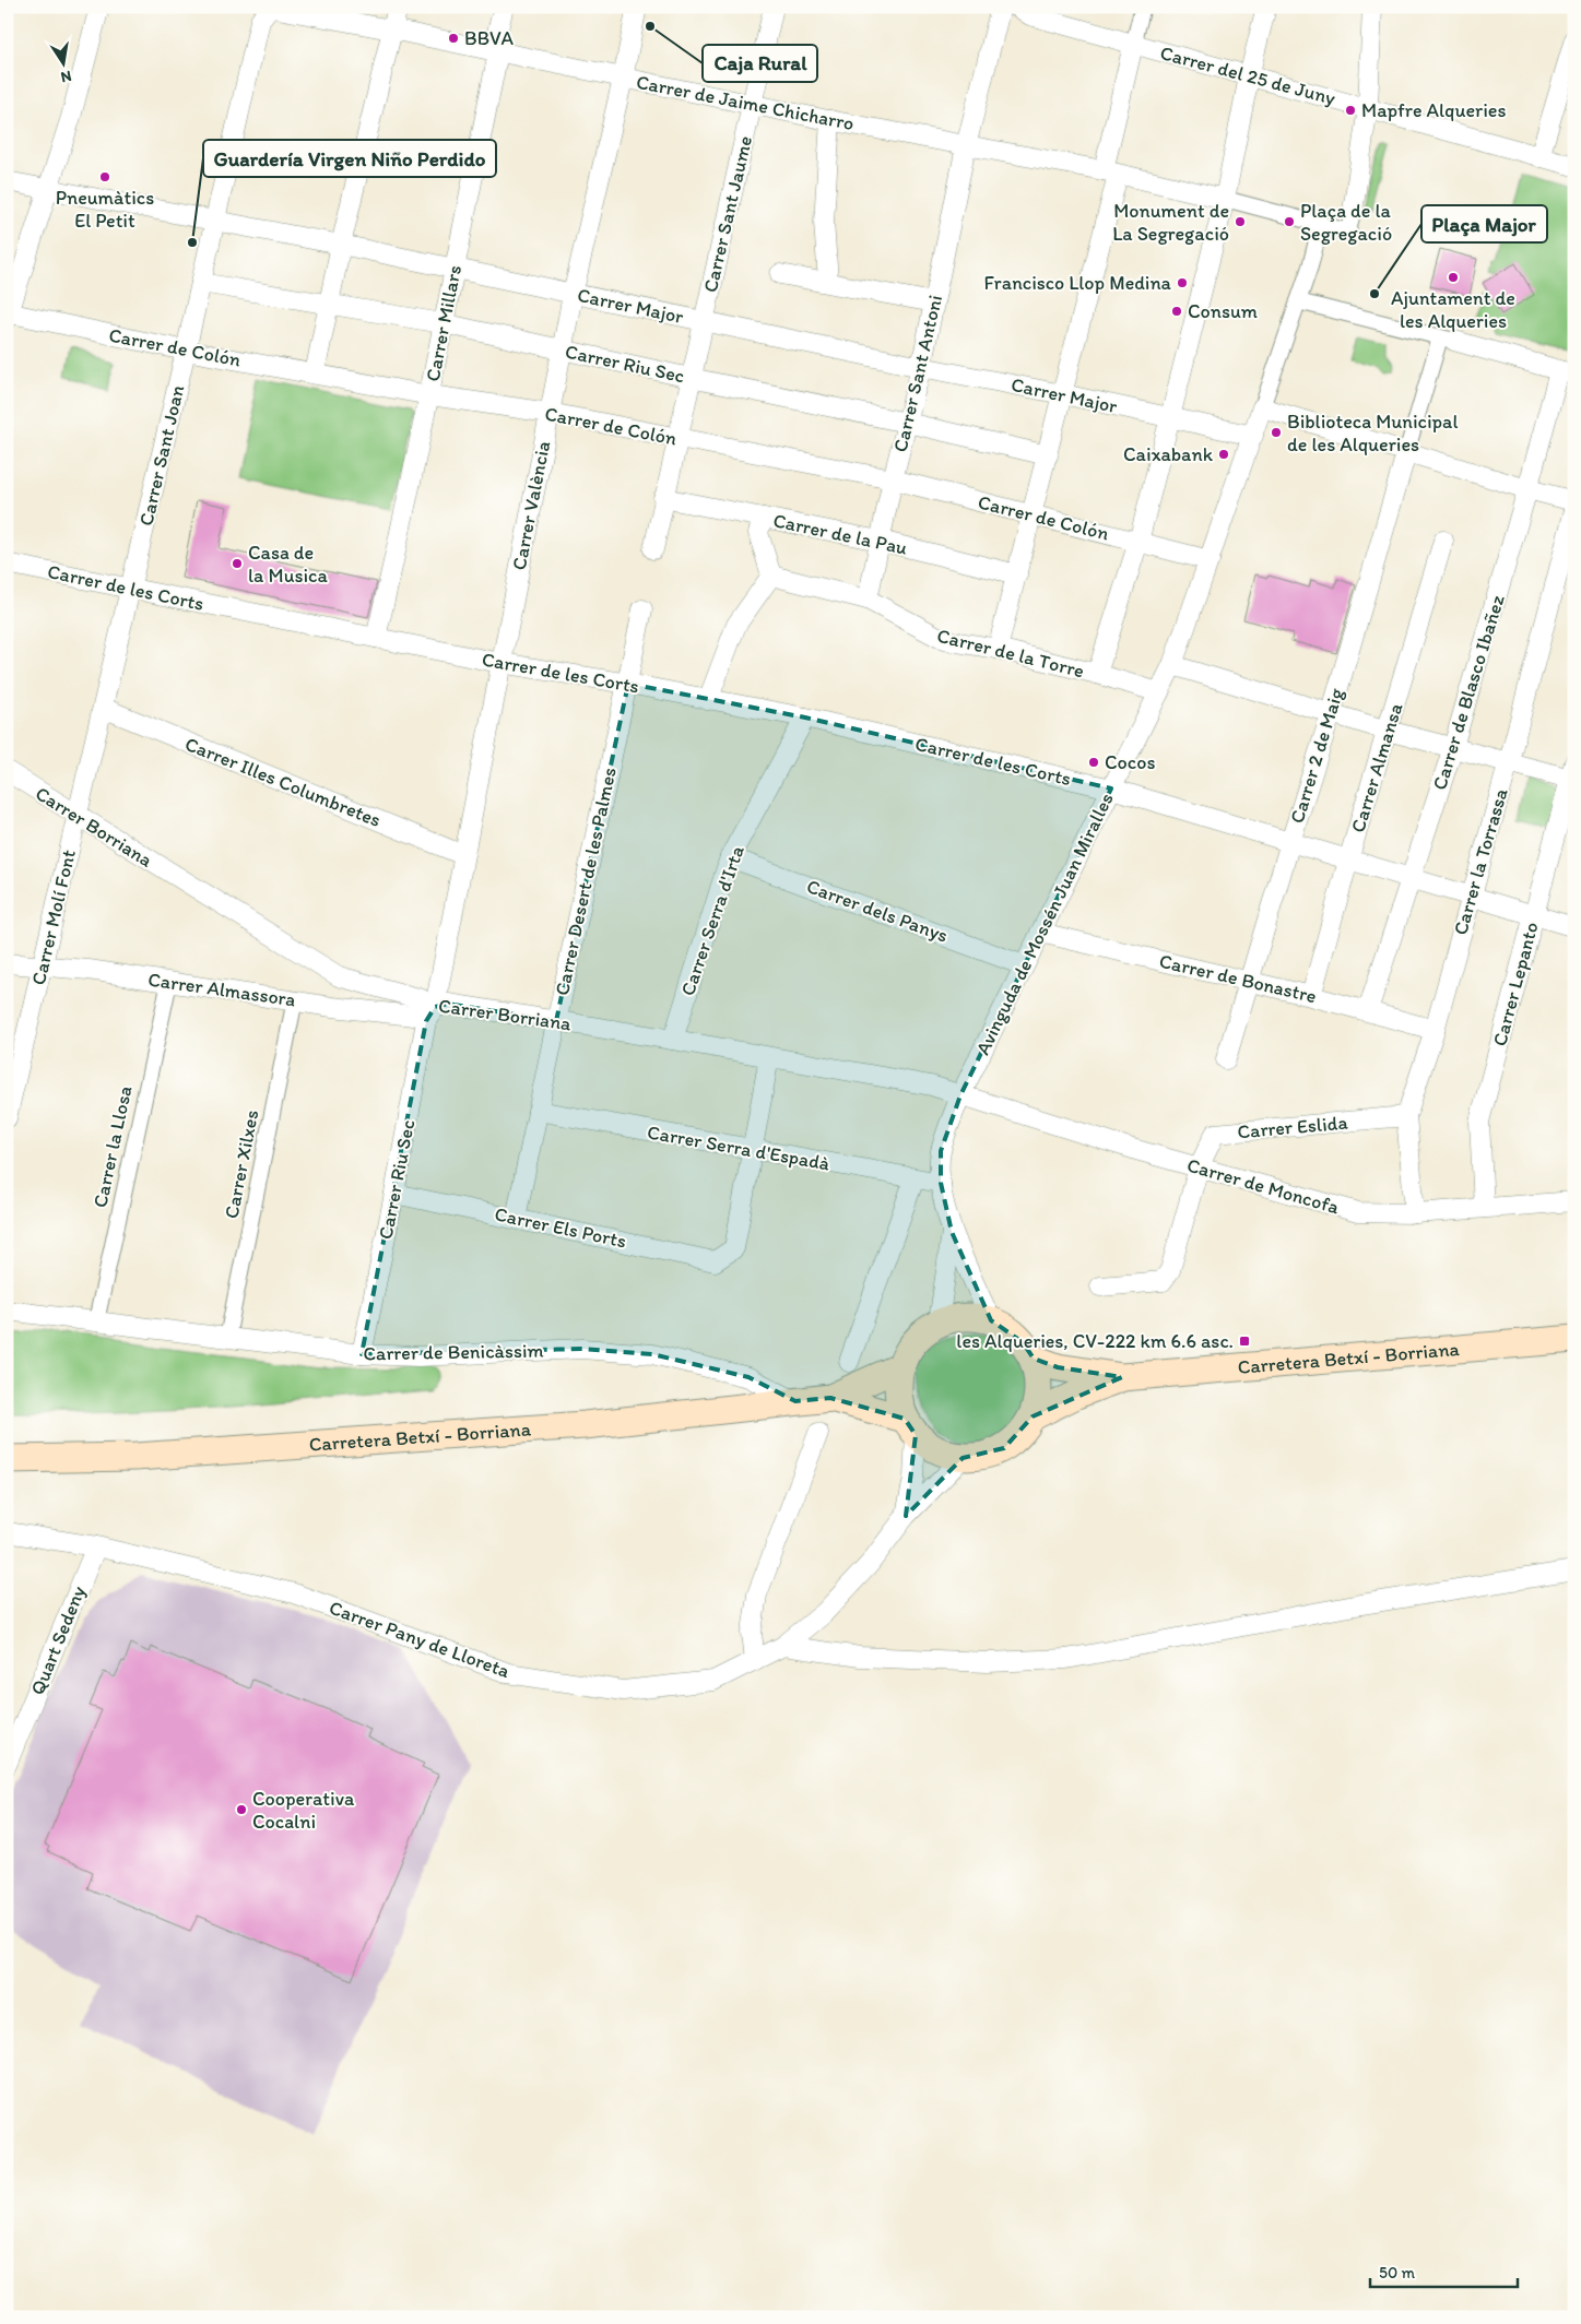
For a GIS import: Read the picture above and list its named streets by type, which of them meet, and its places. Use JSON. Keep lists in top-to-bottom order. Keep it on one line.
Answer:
{"streets":{"main road":["Carretera Betxí - Borriana"],"street":["Carrer del 25 de Juny","Carrer de Jaime Chicharro","Carrer Sant Jaume","Carrer Major","Carrer Millars","Carrer de Colón","Carrer Riu Sec","Carrer Sant Antoni","Carrer Sant Joan","Carrer València","Carrer de la Pau","Carrer de les Corts","Carrer de la Torre","Carrer de Blasco Ibañez","Carrer 2 de Maig","Carrer Almansa","Carrer Illes Columbretes","Carrer Borriana","Carrer la Torrassa","Carrer Desert de les Palmes","Carrer dels Panys","Carrer Molí Font","Carrer Serra d'Irta","Avinguda de Mossén Juan Miralles","Carrer de Bonastre","Carrer Lepanto","Carrer Almassora","Carrer Eslida","Carrer la Llosa","Carrer Serra d'Espadà","Carrer Xilxes","Carrer de Moncofa","Carrer Els Ports","Carrer de Benicàssim","Carrer Pany de Lloreta","Quart Sedeny"]},"crossings":[["Carrer de Jaime Chicharro","Carrer Sant Jaume"],["Carrer de Jaime Chicharro","Carrer Millars"],["Carrer de Jaime Chicharro","Carrer Sant Antoni"],["Carrer de Jaime Chicharro","Carrer Sant Joan"],["Carrer de Jaime Chicharro","Carrer València"],["Carrer Sant Jaume","Carrer Major"],["Carrer Sant Jaume","Carrer de Colón"],["Carrer Sant Jaume","Carrer Riu Sec"],["Carrer Sant Jaume","Carrer de la Pau"],["Carrer Major","Carrer Millars"],["Carrer Major","Carrer Sant Antoni"],["Carrer Major","Carrer Sant Joan"],["Carrer Major","Carrer València"],["Carrer Major","Avinguda de Mossén Juan Miralles"],["Carrer Millars","Carrer de Colón"],["Carrer Millars","Carrer Riu Sec"],["Carrer Millars","Carrer de les Corts"],["Carrer de Colón","Carrer Sant Antoni"],["Carrer de Colón","Carrer Sant Joan"],["Carrer de Colón","Carrer València"],["Carrer de Colón","Avinguda de Mossén Juan Miralles"],["Carrer Riu Sec","Carrer Sant Antoni"],["Carrer Riu Sec","Carrer Sant Joan"],["Carrer Riu Sec","Carrer València"],["Carrer Riu Sec","Carrer Borriana"],["Carrer Riu Sec","Carrer Almassora"],["Carrer Riu Sec","Carrer Els Ports"],["Carrer Riu Sec","Carrer de Benicàssim"],["Carrer Sant Antoni","Carrer de la Pau"],["Carrer Sant Antoni","Carrer de la Torre"],["Carrer Sant Joan","Carrer de les Corts"],["Carrer Sant Joan","Carrer Molí Font"],["Carrer València","Carrer de les Corts"],["Carrer València","Carrer Illes Columbretes"],["Carrer València","Carrer Borriana"],["Carrer València","Carrer Almassora"],["Carrer de les Corts","Carrer de Blasco Ibañez"],["Carrer de les Corts","Carrer 2 de Maig"],["Carrer de les Corts","Carrer Almansa"],["Carrer de les Corts","Carrer la Torrassa"],["Carrer de les Corts","Carrer Desert de les Palmes"],["Carrer de les Corts","Carrer Molí Font"],["Carrer de les Corts","Carrer Serra d'Irta"],["Carrer de les Corts","Avinguda de Mossén Juan Miralles"],["Carrer de les Corts","Carrer Lepanto"],["Carrer de la Torre","Avinguda de Mossén Juan Miralles"],["Carrer de Blasco Ibañez","Carrer de Bonastre"],["Carrer 2 de Maig","Carrer de Bonastre"],["Carrer Almansa","Carrer de Bonastre"],["Carrer Illes Columbretes","Carrer Molí Font"],["Carrer Borriana","Carrer Desert de les Palmes"],["Carrer Borriana","Carrer Molí Font"],["Carrer Borriana","Carrer Serra d'Irta"],["Carrer Borriana","Avinguda de Mossén Juan Miralles"],["Carrer Borriana","Carrer Almassora"],["Carrer Borriana","Carrer de Moncofa"],["Carrer la Torrassa","Carrer de Bonastre"],["Carrer la Torrassa","Carrer Eslida"],["Carrer la Torrassa","Carrer de Moncofa"],["Carrer Desert de les Palmes","Carrer Serra d'Espadà"],["Carrer Desert de les Palmes","Carrer Els Ports"],["Carrer dels Panys","Carrer Serra d'Irta"],["Carrer dels Panys","Avinguda de Mossén Juan Miralles"],["Carrer Molí Font","Carrer Almassora"],["Avinguda de Mossén Juan Miralles","Carrer de Bonastre"],["Avinguda de Mossén Juan Miralles","Carrer Serra d'Espadà"],["Avinguda de Mossén Juan Miralles","Carrer de Moncofa"],["Avinguda de Mossén Juan Miralles","Carretera Betxí - Borriana"],["Avinguda de Mossén Juan Miralles","Carrer Pany de Lloreta"],["Carrer Lepanto","Carrer de Moncofa"],["Carrer Almassora","Carrer la Llosa"],["Carrer Almassora","Carrer Xilxes"],["Carrer Eslida","Carrer de Moncofa"],["Carrer la Llosa","Carrer de Benicàssim"],["Carrer Serra d'Espadà","Carrer Els Ports"],["Carrer Xilxes","Carrer de Benicàssim"],["Carrer de Benicàssim","Carretera Betxí - Borriana"],["Carretera Betxí - Borriana","Carrer Pany de Lloreta"],["Carrer Pany de Lloreta","Quart Sedeny"]],"places":{"other":["Caja Rural","BBVA","Mapfre Alqueries","Pneumàtics El Petit","Monument de La Segregació","Plaça de la Segregació","Guardería Virgen Niño Perdido","Ajuntament de les Alqueries","Francisco Llop Medina","Plaça Major","Consum","Biblioteca Municipal de les Alqueries","Caixabank","Casa de la Musica","Cocos","Cooperativa Cocalni"],"transit":["les Alqueries, CV-222 km 6.6 asc."]},"scale_bar":"50 m","north":"bottom"}
